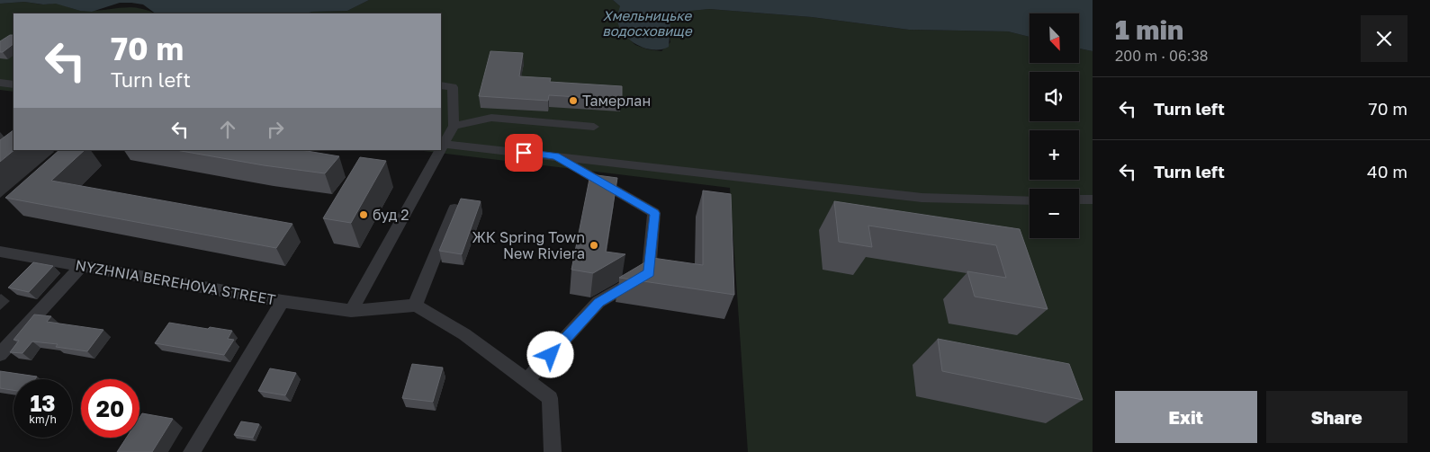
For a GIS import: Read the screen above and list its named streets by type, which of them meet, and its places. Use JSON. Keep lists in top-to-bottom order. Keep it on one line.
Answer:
{"streets":{"street":["NYZHNIA BEREHOVA STREET"]},"water":["Хмельницьке водосховище"],"places":["Тамерлан","буд 2","ЖК Spring Town New Riviera"],"north":"bottom right","page":{"heading":["1 min","200 m · 06:38"],"map_buttons":["+","−"],"turn":["70 m","Turn left"],"list":[{"name":"Turn left","value":"70 m"},{"name":"Turn left","value":"40 m"}],"speed":"13 km/h","limit":"20","buttons":["Exit","Share"]}}
